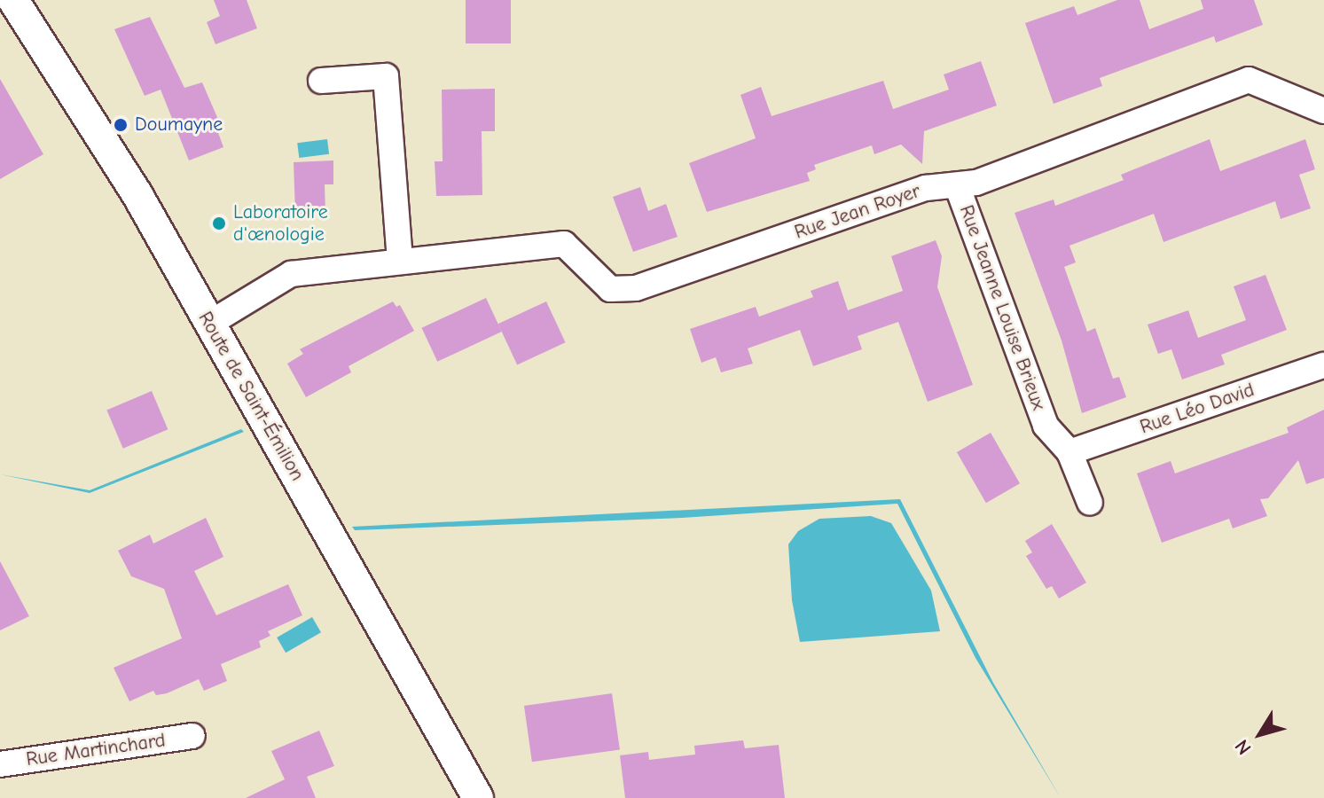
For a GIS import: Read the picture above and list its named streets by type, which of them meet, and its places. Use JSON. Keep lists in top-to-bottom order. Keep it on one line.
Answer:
{"streets":{"street":["Rue Jean Royer","Rue Jeanne Louise Brieux","Route de Saint-Émilion","Rue Léo David","Rue Martinchard"]},"crossings":[["Rue Jean Royer","Rue Jeanne Louise Brieux"],["Rue Jeanne Louise Brieux","Rue Léo David"]],"places":["Doumayne","Laboratoire d'œnologie"],"north":"bottom left"}
